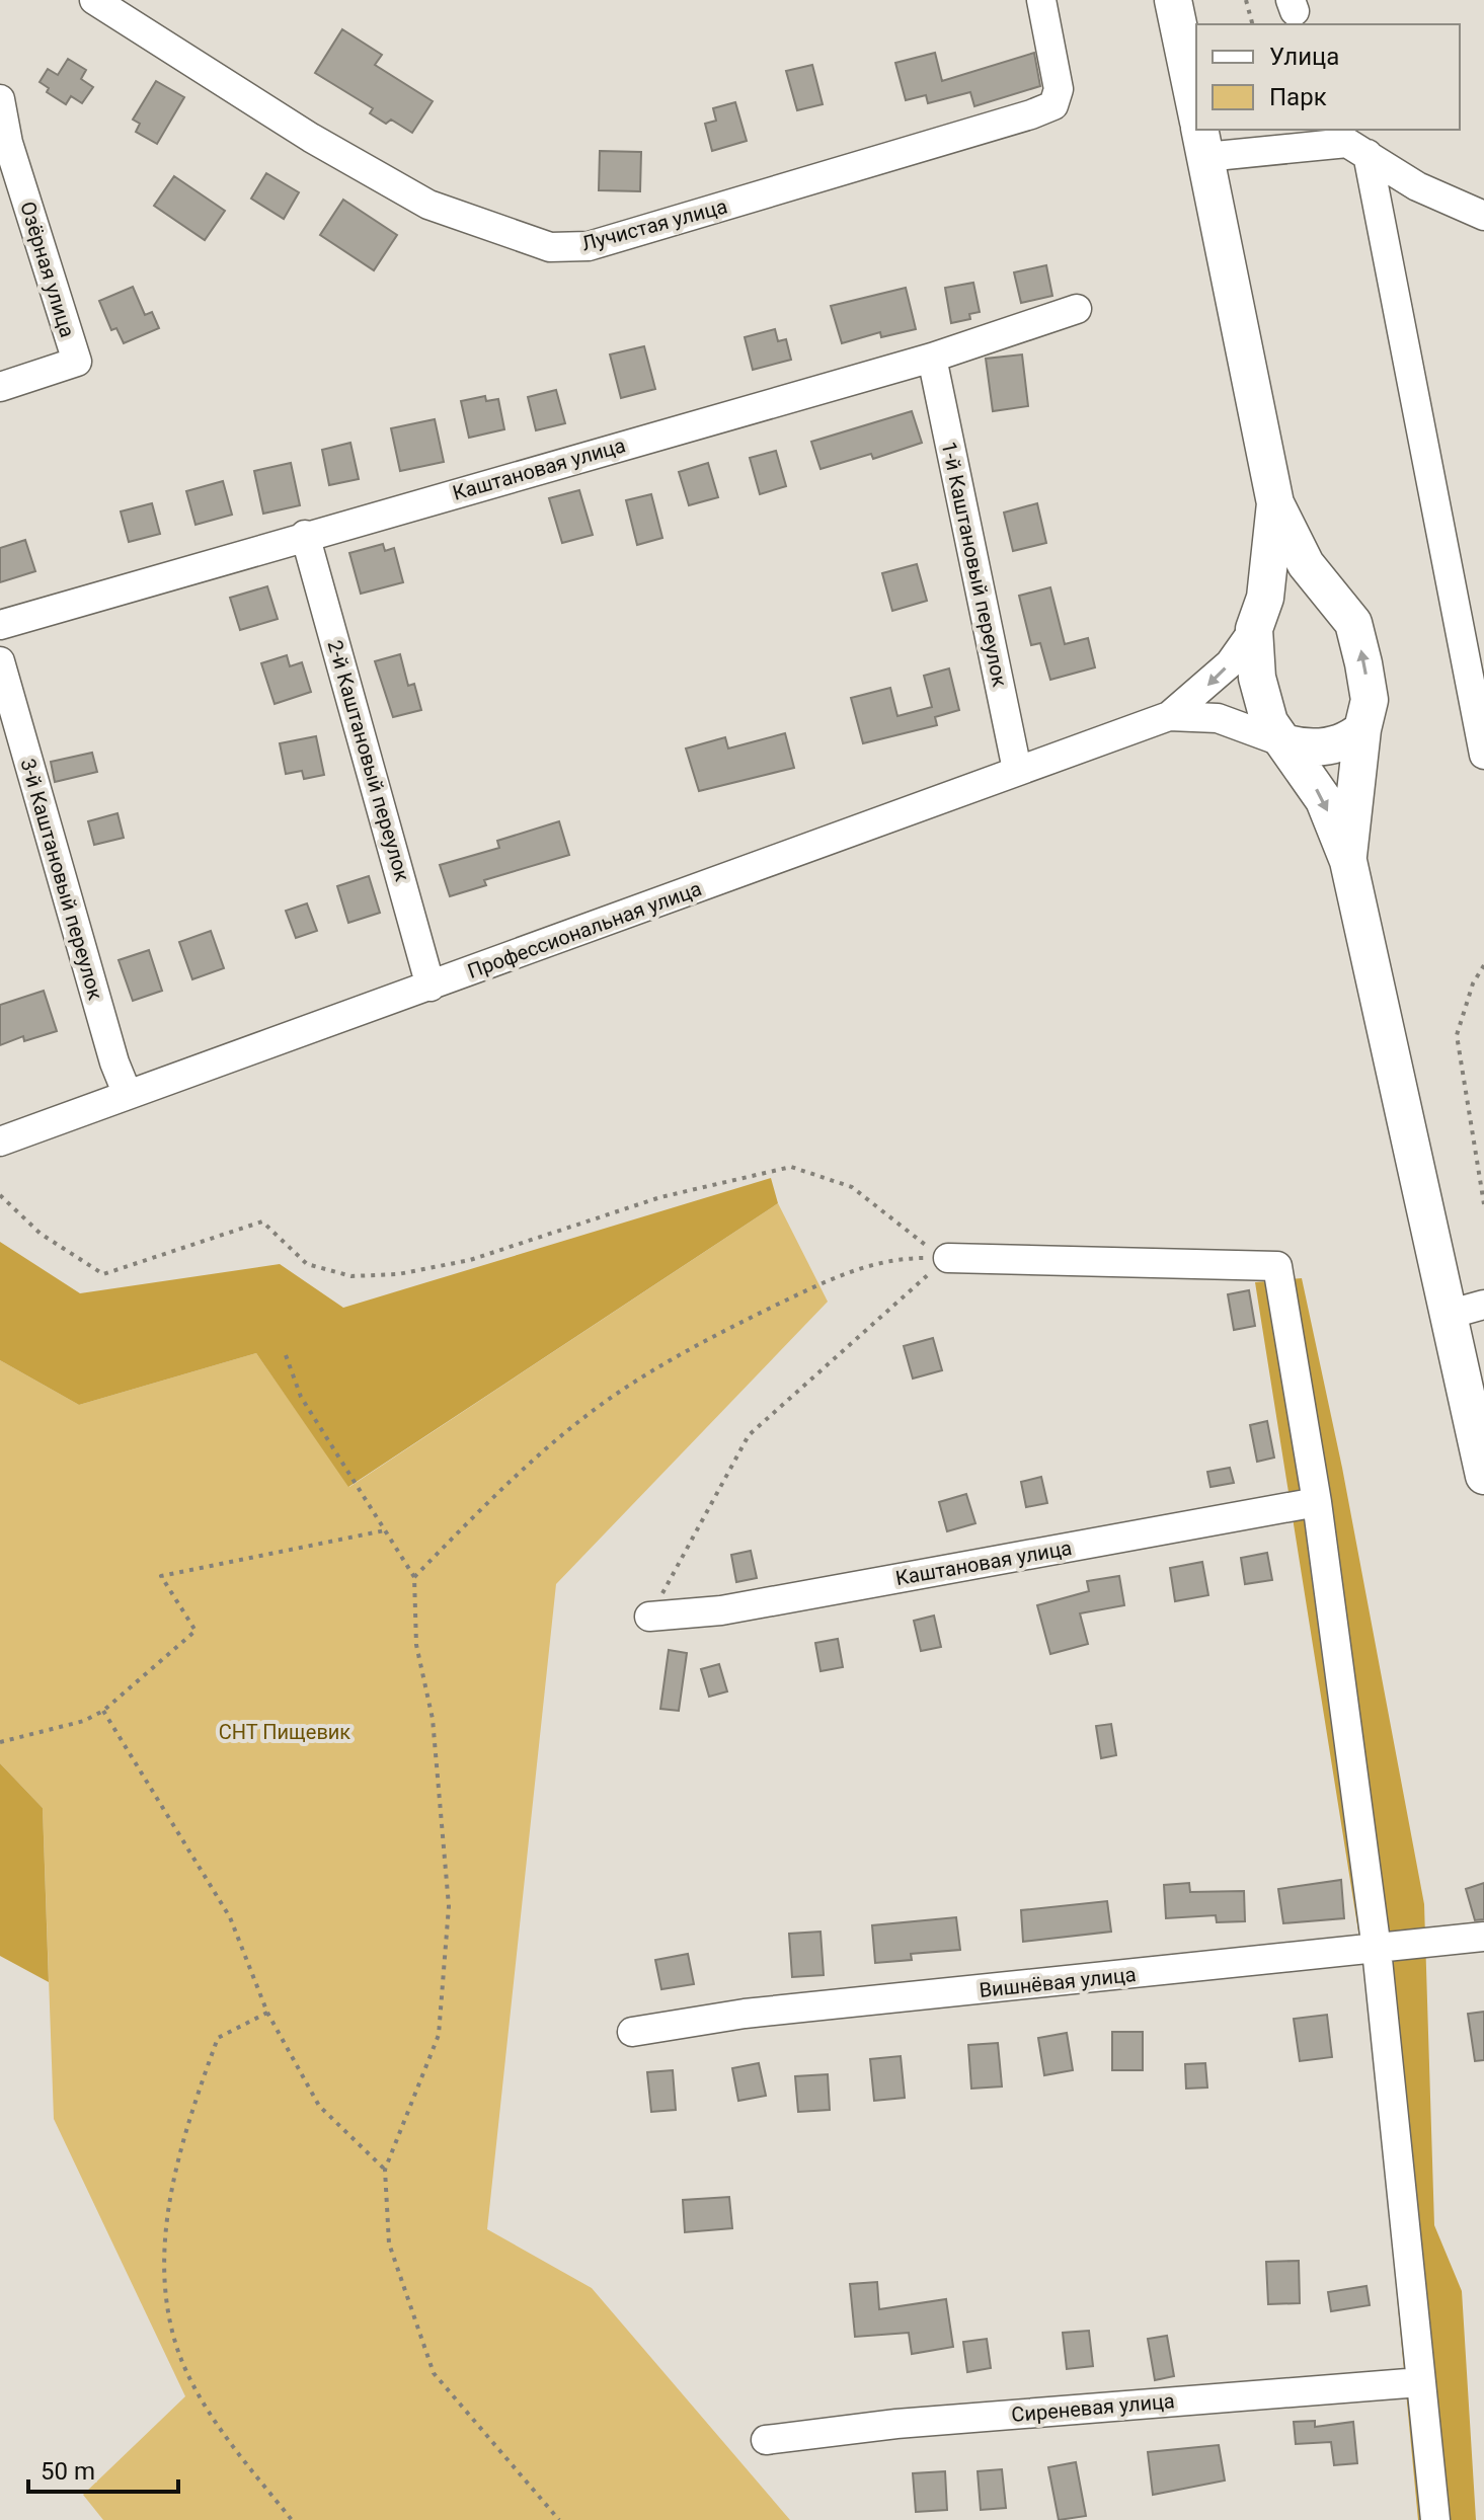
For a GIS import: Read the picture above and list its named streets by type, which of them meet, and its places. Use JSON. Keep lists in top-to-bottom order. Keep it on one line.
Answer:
{"streets":{"street":["Лучистая улица","Озёрная улица","Каштановая улица","1-й Каштановый переулок","2-й Каштановый переулок","3-й Каштановый переулок","Профессиональная улица","Вишнёвая улица","Сиреневая улица"]},"crossings":[["Каштановая улица","1-й Каштановый переулок"],["Каштановая улица","2-й Каштановый переулок"],["1-й Каштановый переулок","Профессиональная улица"],["2-й Каштановый переулок","Профессиональная улица"],["3-й Каштановый переулок","Профессиональная улица"]],"parks":["СНТ Пищевик"],"legend":["Улица","Парк"],"scale_bar":"50 m"}
